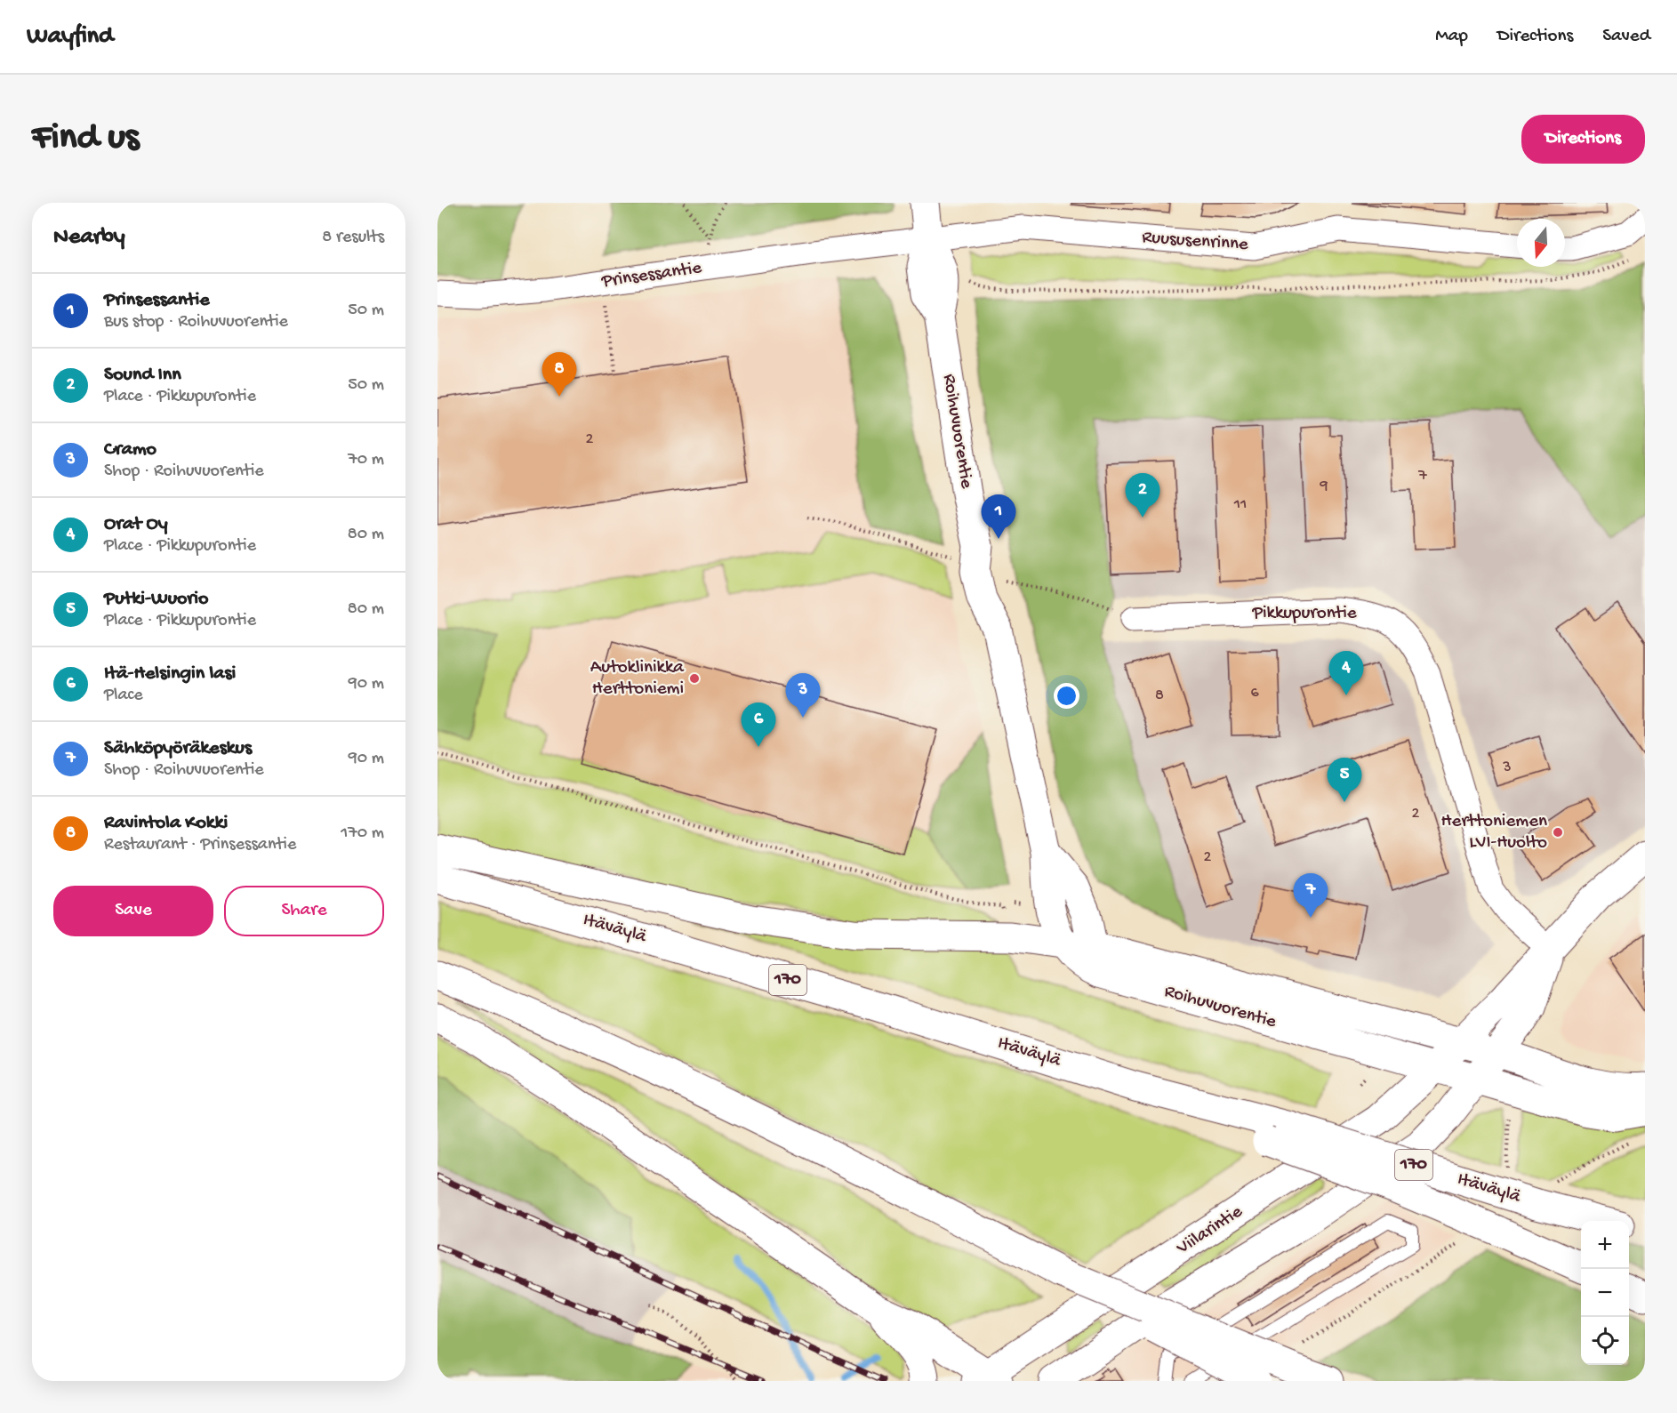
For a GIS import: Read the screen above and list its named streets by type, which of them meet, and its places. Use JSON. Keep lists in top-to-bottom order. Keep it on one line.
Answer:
{"streets":{"main road":["Roihuvuorentie","Itäväylä","170","Viilarintie"],"street":["Ruususenrinne","Prinsessantie","Pikkupurontie"]},"crossings":[["Ruususenrinne","Prinsessantie"],["Ruususenrinne","Roihuvuorentie"],["Prinsessantie","Roihuvuorentie"],["Roihuvuorentie","Viilarintie"],["Pikkupurontie","Viilarintie"]],"places":["Autoklinikka Herttoniemi","Herttoniemen LVI-Huolto"],"house_numbers":["2","7","9","11","6","8","3","2","2"],"north":"bottom","page":{"header":"Wayfind","nav":["Map","Directions","Saved"],"buttons":["Directions",["Save","Share"]],"title":"Find us","heading":["Nearby","8 results"],"list":[{"mark":"1","name":"Prinsessantie","note":"Bus stop · Roihuvuorentie","value":"50 m"},{"mark":"2","name":"Sound Inn","note":"Place · Pikkupurontie","value":"50 m"},{"mark":"3","name":"Cramo","note":"Shop · Roihuvuorentie","value":"70 m"},{"mark":"4","name":"Orat Oy","note":"Place · Pikkupurontie","value":"80 m"},{"mark":"5","name":"Putki-Wuorio","note":"Place · Pikkupurontie","value":"80 m"},{"mark":"6","name":"Itä-Helsingin lasi","note":"Place","value":"90 m"},{"mark":"7","name":"Sähköpyöräkeskus","note":"Shop · Roihuvuorentie","value":"90 m"},{"mark":"8","name":"Ravintola Kokki","note":"Restaurant · Prinsessantie","value":"170 m"}],"pins":["8","2","1","4","3","6","5","7"],"map_buttons":["+","−"]}}
